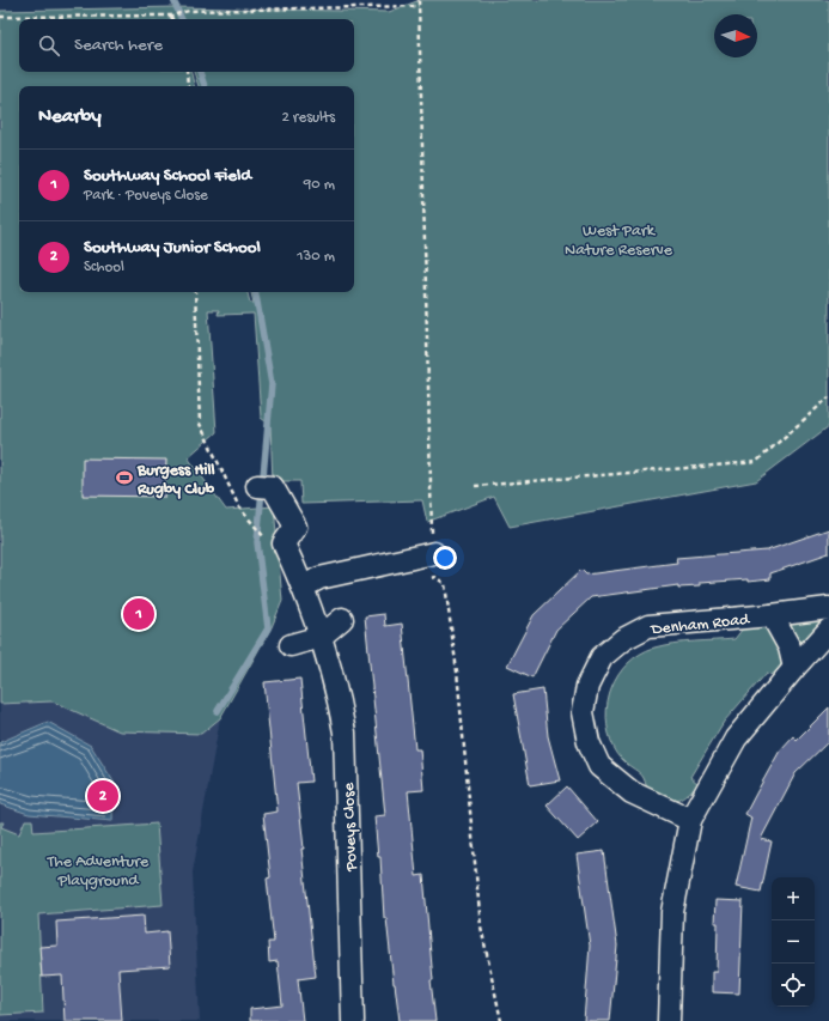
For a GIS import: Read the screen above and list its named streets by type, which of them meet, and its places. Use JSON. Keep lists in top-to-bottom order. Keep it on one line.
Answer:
{"streets":{"street":["Denham Road","Poveys Close"]},"parks":["West Park Nature Reserve","The Adventure Playground"],"places":{"sports":["Burgess Hill Rugby Club"]},"north":"right","page":{"search":"Search here","heading":["Nearby","2 results"],"list":[{"mark":"1","name":"Southway School Field","note":"Park · Poveys Close","value":"90 m"},{"mark":"2","name":"Southway Junior School","note":"School","value":"130 m"}],"pins":["1","2"],"map_buttons":["+","−"]}}
